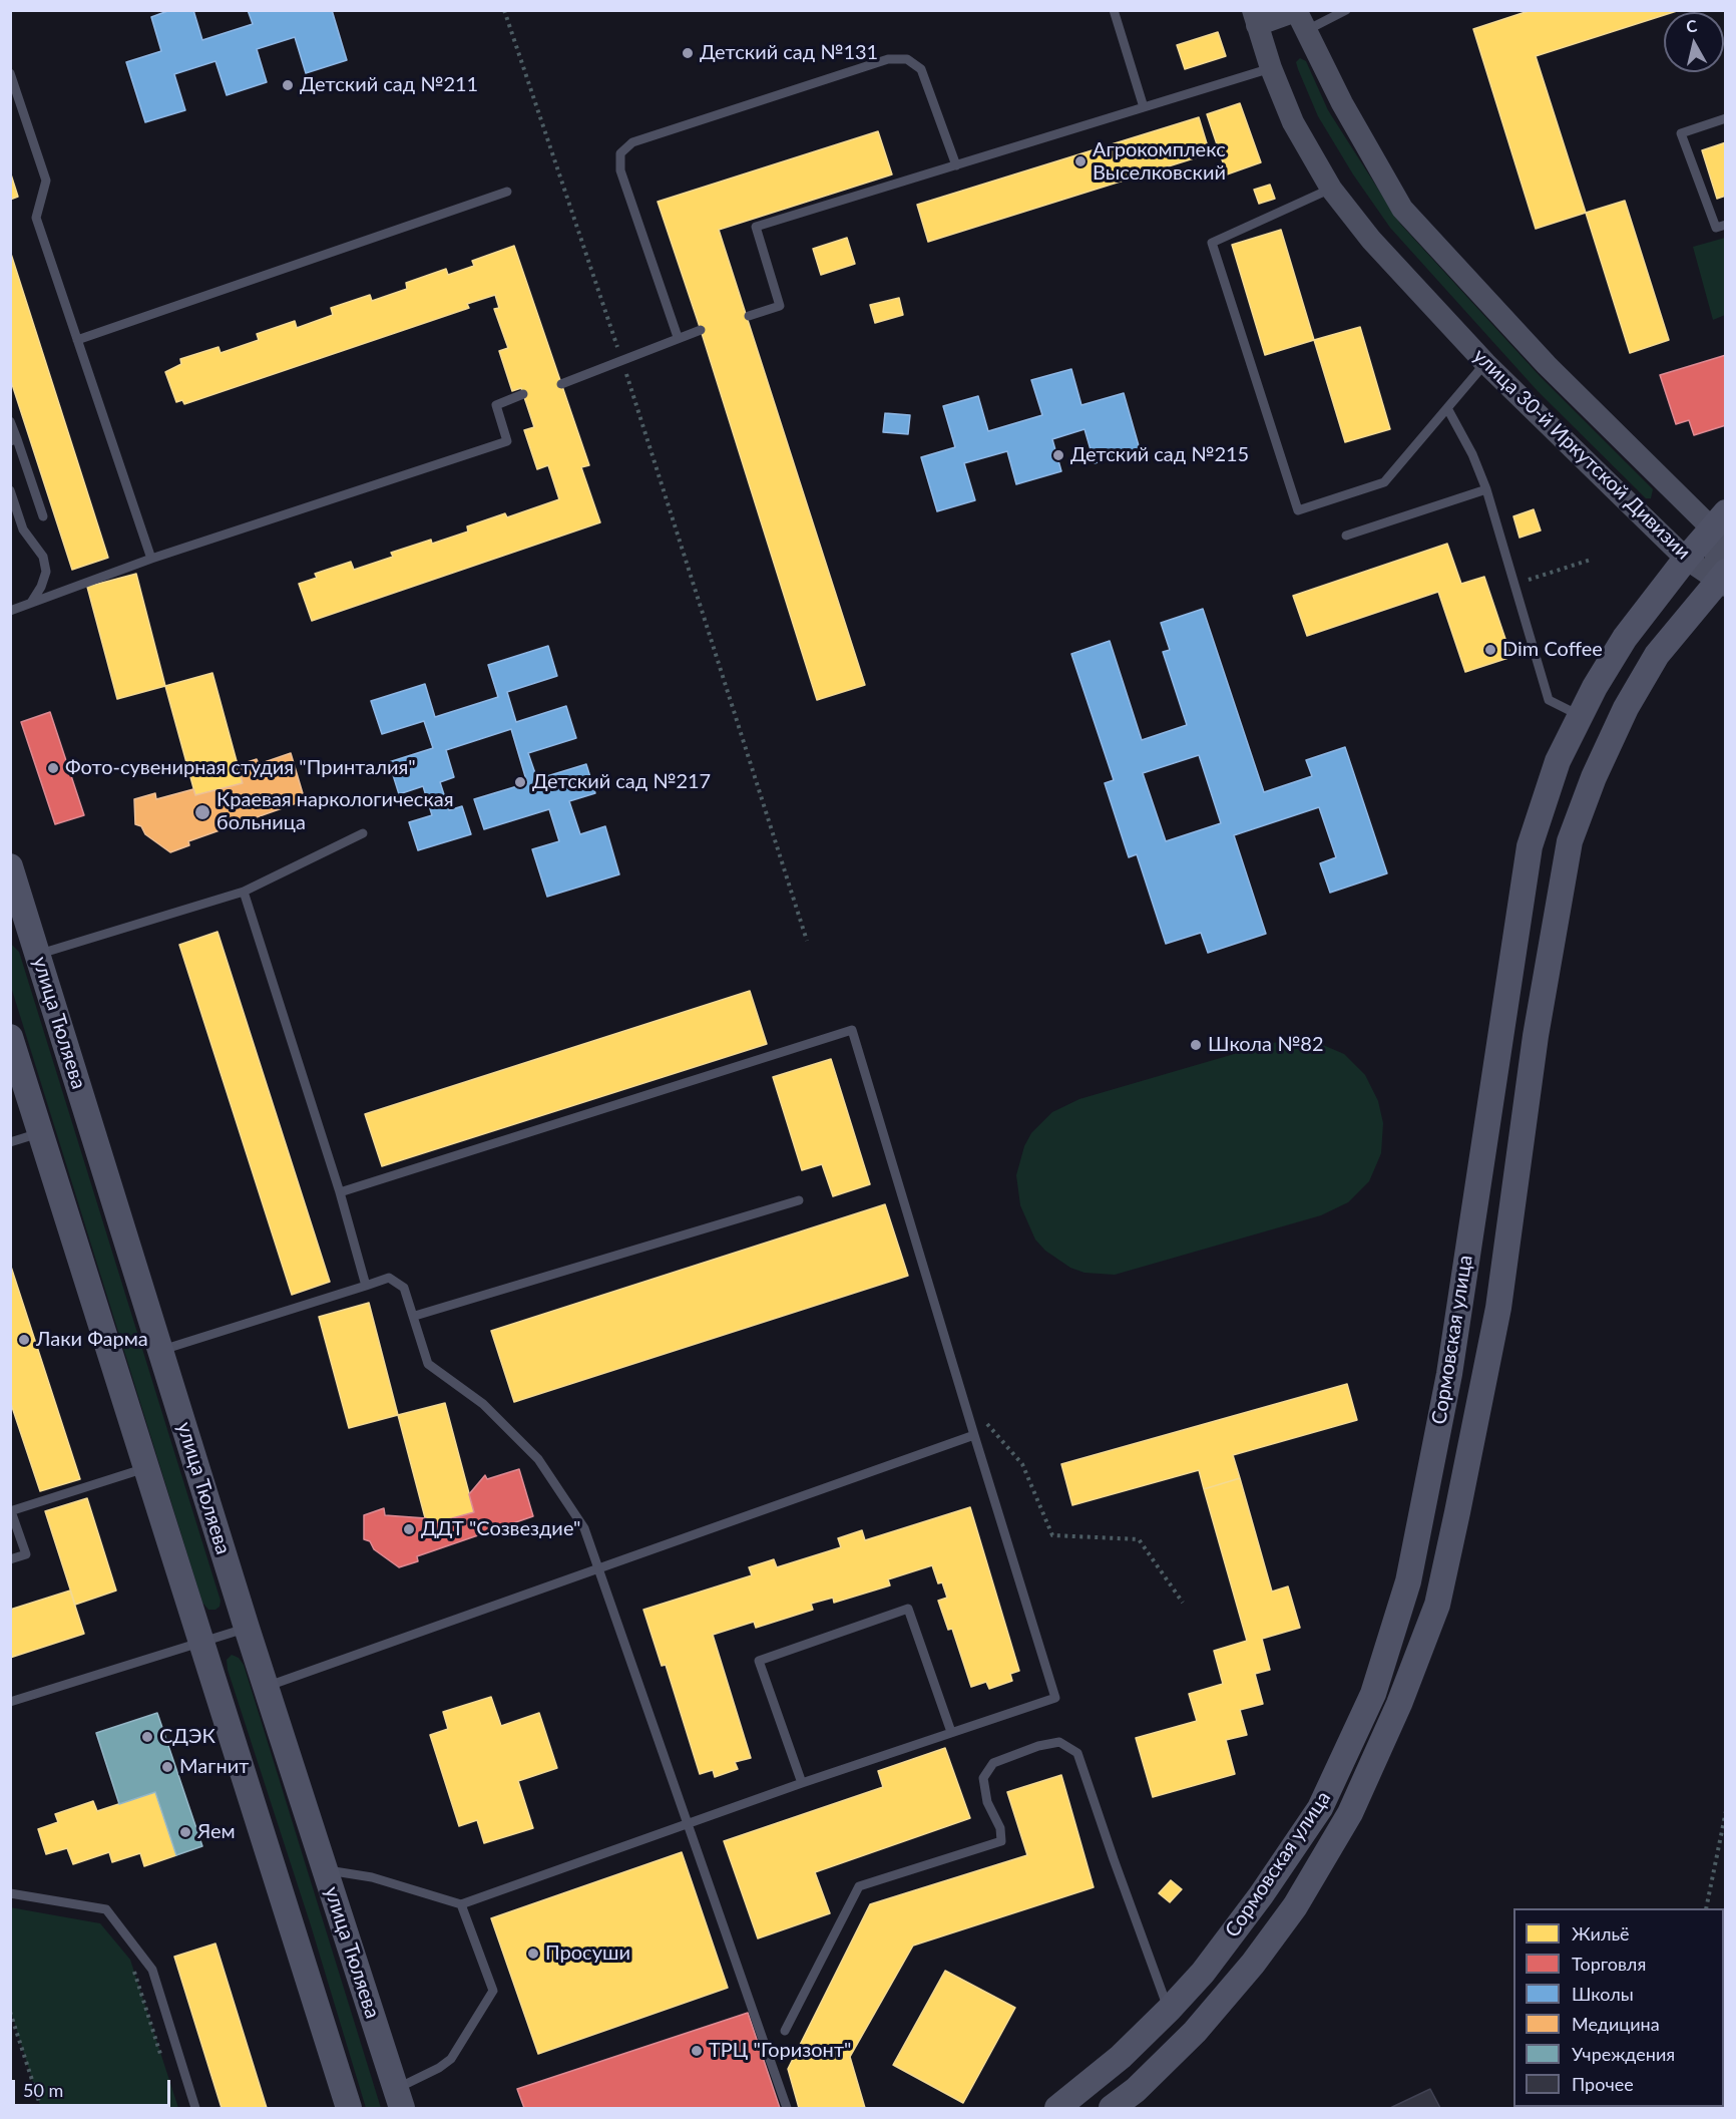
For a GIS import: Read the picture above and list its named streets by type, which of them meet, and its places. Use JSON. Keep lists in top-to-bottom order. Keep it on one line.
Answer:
{"streets":{"main road":["улица Тюляева","Сормовская улица"],"street":["улица 30-й Иркутской Дивизии"]},"crossings":[["улица 30-й Иркутской Дивизии","Сормовская улица"]],"places":["Детский сад №131","Детский сад №211","Агрокомплекс Выселковский","Детский сад №215","Dim Coffee","Фото-сувенирная студия \"Принталия\"","Детский сад №217","Краевая наркологическая больница","Школа №82","Лаки Фарма","ДДТ \"Созвездие\"","СДЭК","Магнит","Яем","Просуши","ТРЦ \"Горизонт\""],"legend":["Жильё","Торговля","Школы","Медицина","Учреждения","Прочее"],"scale_bar":"50 m","north":"top"}
